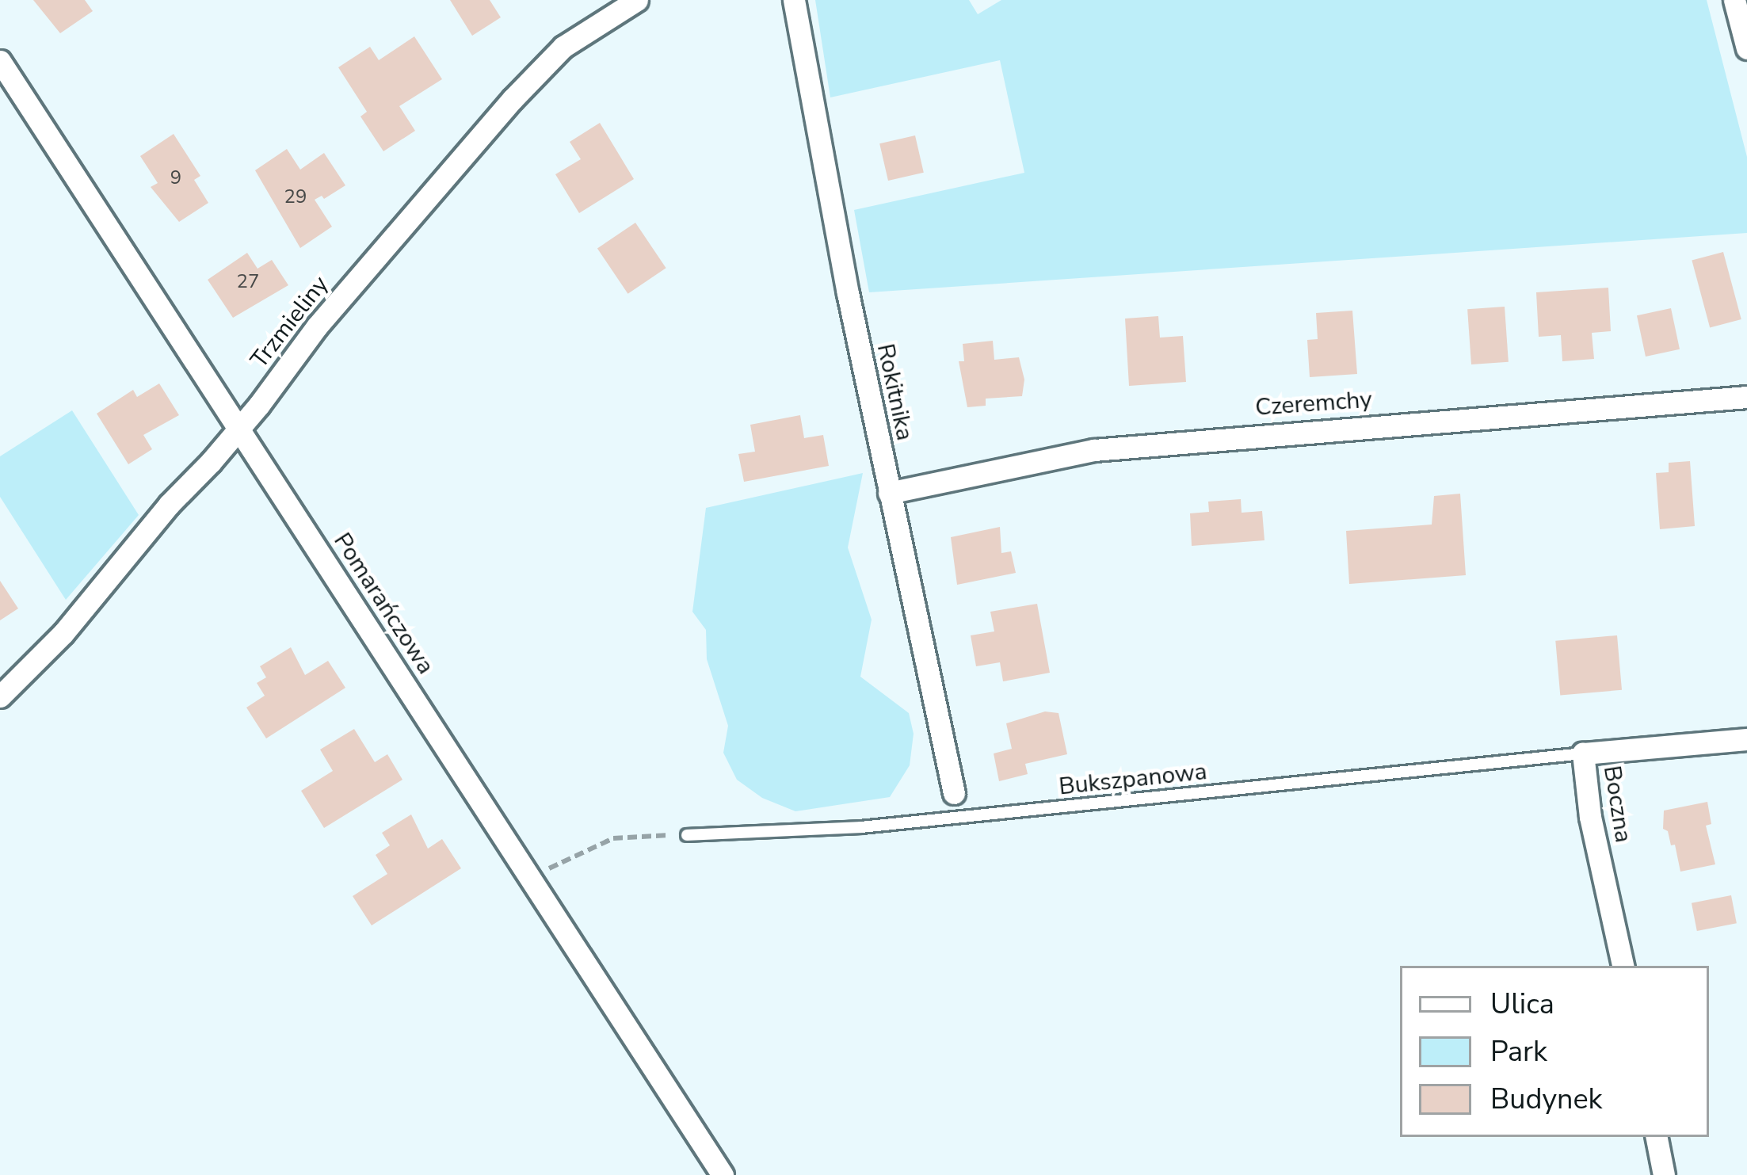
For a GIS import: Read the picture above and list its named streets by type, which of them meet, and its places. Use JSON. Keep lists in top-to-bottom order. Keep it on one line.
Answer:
{"streets":{"street":["Trzmieliny","Rokitnika","Czeremchy","Pomarańczowa","Boczna"],"lane":["Bukszpanowa"]},"crossings":[["Trzmieliny","Pomarańczowa"],["Rokitnika","Czeremchy"],["Bukszpanowa","Boczna"]],"house_numbers":["9","29","27"],"legend":["Ulica","Park","Budynek"]}
